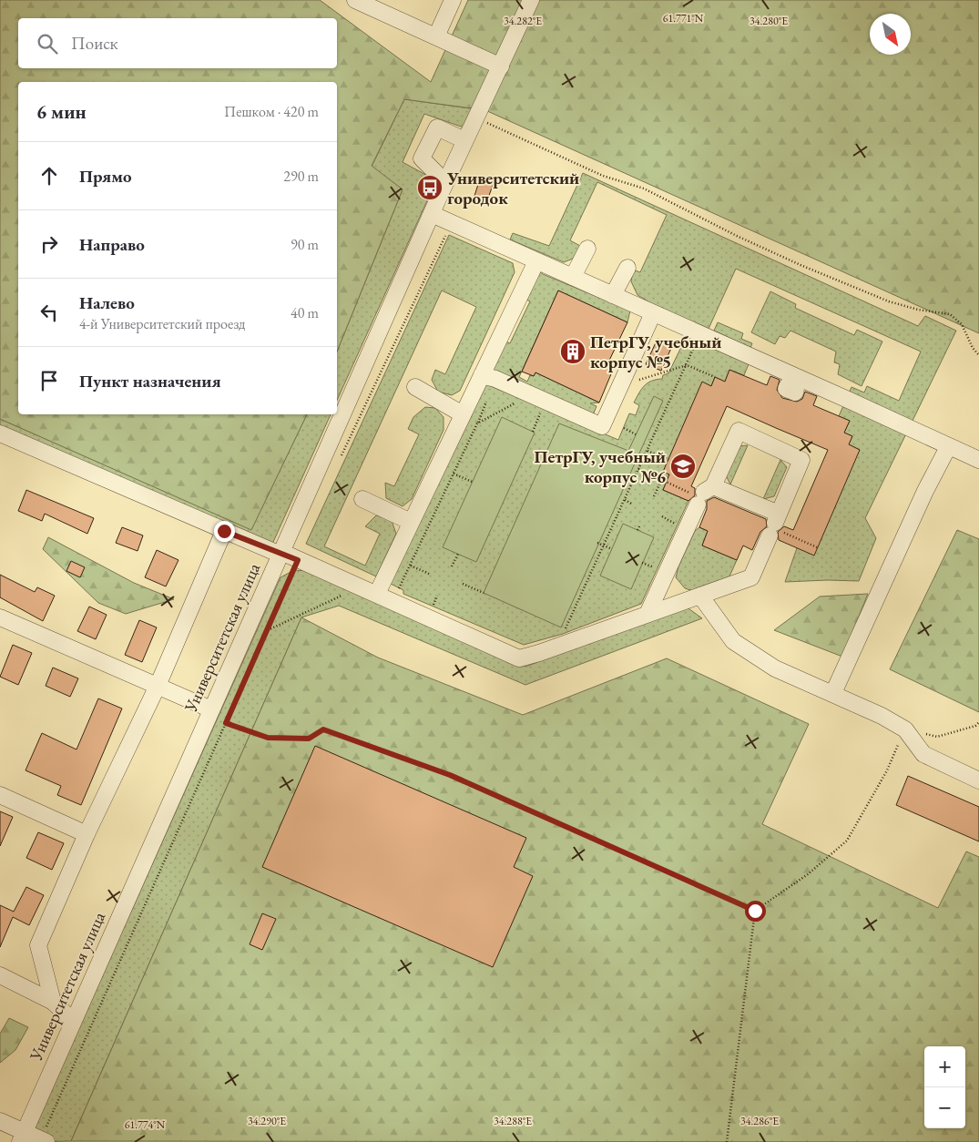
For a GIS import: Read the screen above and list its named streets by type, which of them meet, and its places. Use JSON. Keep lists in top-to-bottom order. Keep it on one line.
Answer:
{"streets":{"street":["Университетская улица"]},"places":{"bus stop":["Университетский городок"],"building":["ПетрГУ, учебный корпус №5"],"school or university":["ПетрГУ, учебный корпус №6"]},"north":"bottom right","page":{"search":"Поиск","heading":["6 мин","Пешком · 420 m"],"list":[["Прямо","290 m"],["Направо","90 m"],["Налево","4-й Университетский проезд","40 m"],"Пункт назначения"],"map_buttons":["+","−"]},"coordinates":["61.771°N","34.282°E","34.280°E","34.290°E","34.288°E","34.286°E","61.774°N"]}
